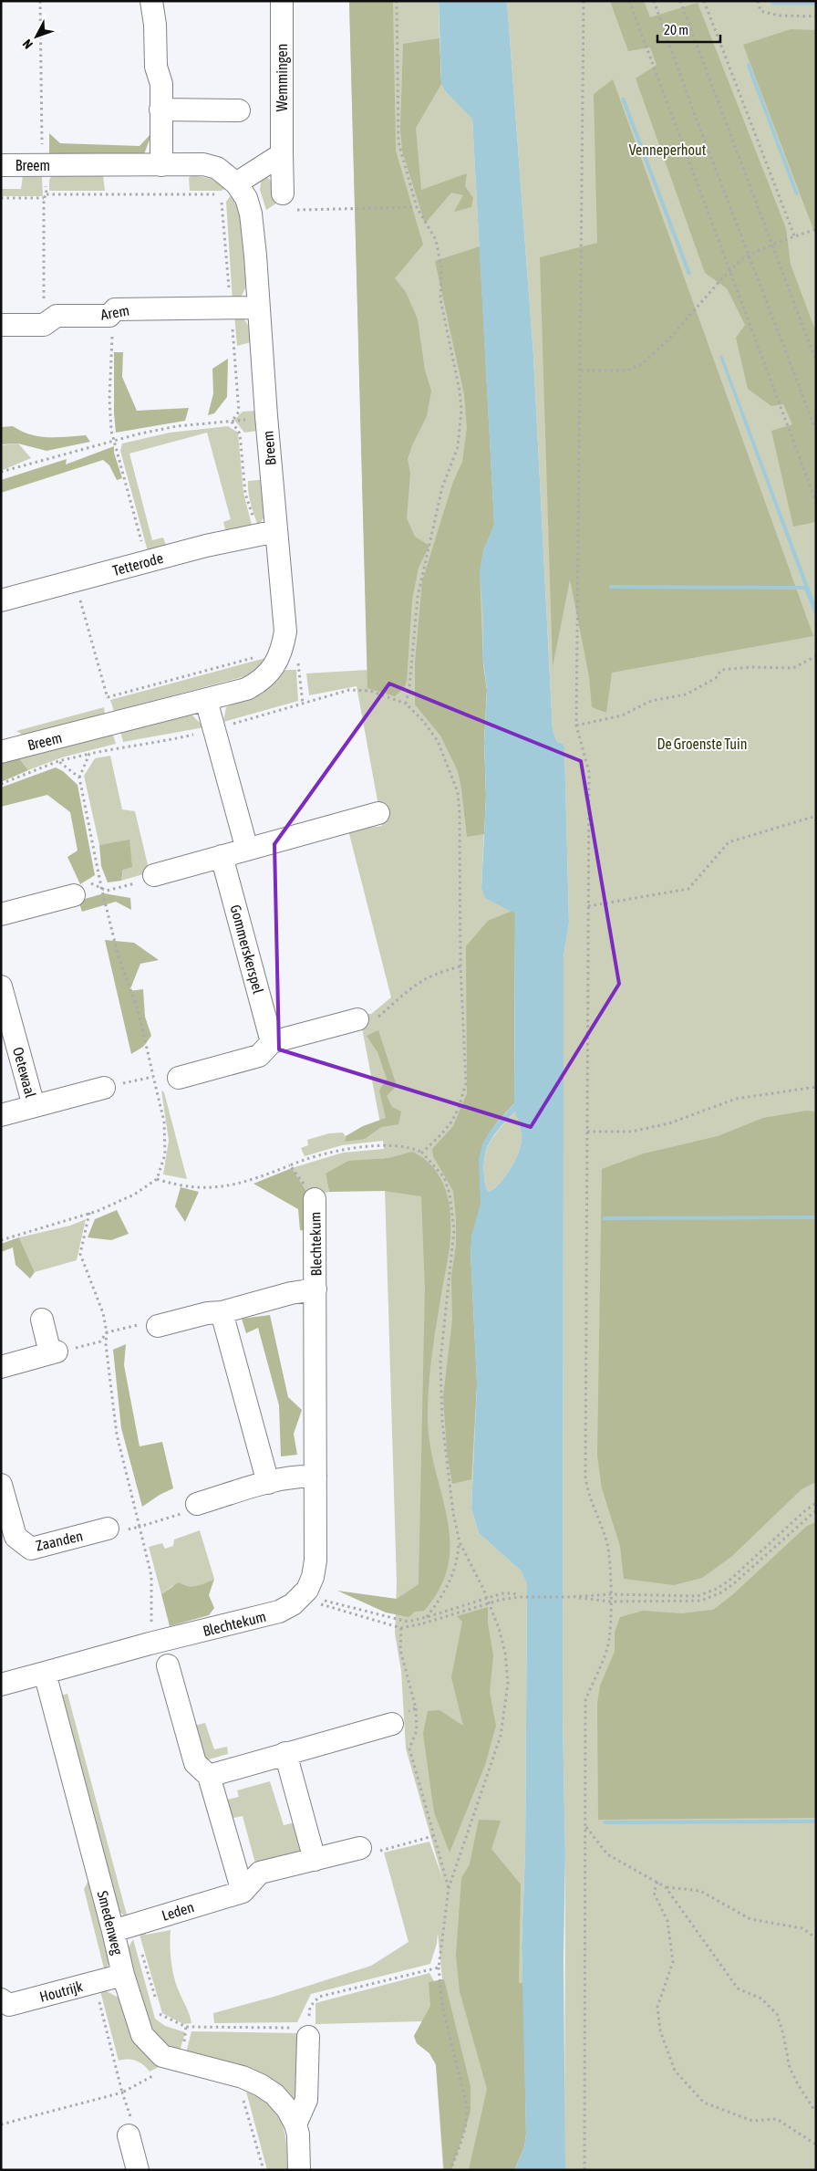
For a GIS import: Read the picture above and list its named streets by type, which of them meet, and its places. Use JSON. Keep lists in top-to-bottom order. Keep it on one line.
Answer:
{"streets":{"street":["Wemmingen","Breem","Arem","Tetterode","Gommerskerspel","Oetewaal","Blechtekum","Zaanden","Leden","Smedenweg","Houtrijk"]},"crossings":[["Breem","Arem"],["Breem","Tetterode"],["Blechtekum","Smedenweg"],["Leden","Smedenweg"],["Smedenweg","Houtrijk"]],"parks":["Venneperhout","De Groenste Tuin"],"scale_bar":"20 m","north":"bottom left"}
